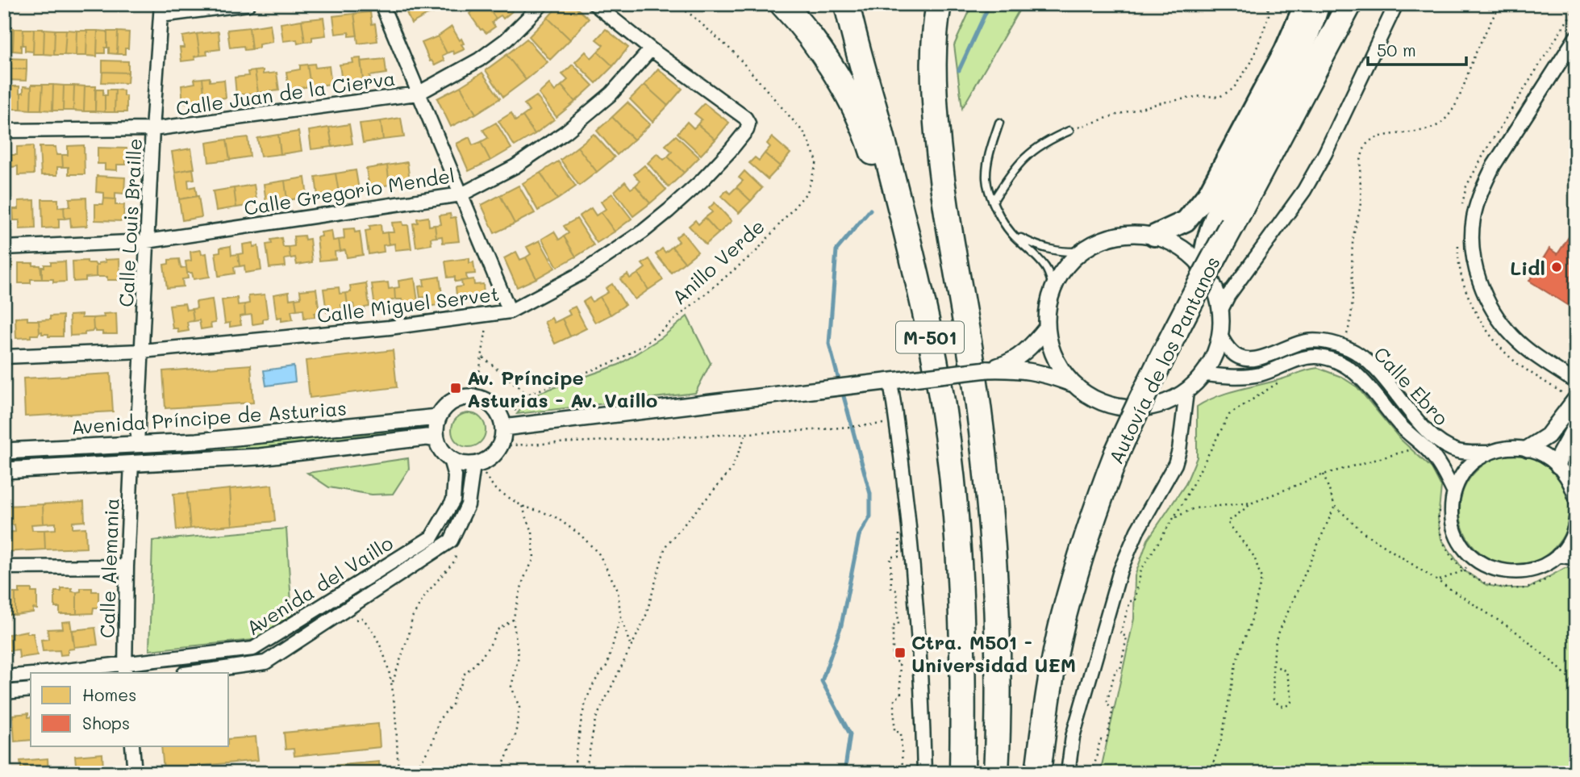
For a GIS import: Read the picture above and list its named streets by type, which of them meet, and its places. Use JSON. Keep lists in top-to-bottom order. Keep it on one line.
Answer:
{"streets":{"highway":["M-501","Autovía de los Pantanos"],"street":["Calle Juan de la Cierva","Calle Gregorio Mendel","Calle Louis Braille","Calle Miguel Servet","Calle Ebro","Avenida Príncipe de Asturias","Calle Alemania","Avenida del Vaillo"],"path":["Anillo Verde"]},"crossings":[["Calle Juan de la Cierva","Calle Louis Braille"],["Calle Gregorio Mendel","Calle Louis Braille"],["Calle Gregorio Mendel","Calle Miguel Servet"],["Calle Louis Braille","Calle Miguel Servet"],["Calle Louis Braille","Avenida Príncipe de Asturias"],["Avenida Príncipe de Asturias","Calle Alemania"],["Avenida Príncipe de Asturias","Avenida del Vaillo"],["Calle Alemania","Avenida del Vaillo"]],"places":{"other":["Lidl"],"transit":["Av. Príncipe Asturias - Av. Vaillo","Ctra. M501 - Universidad UEM"]},"legend":["Homes","Shops"],"scale_bar":"50 m"}
